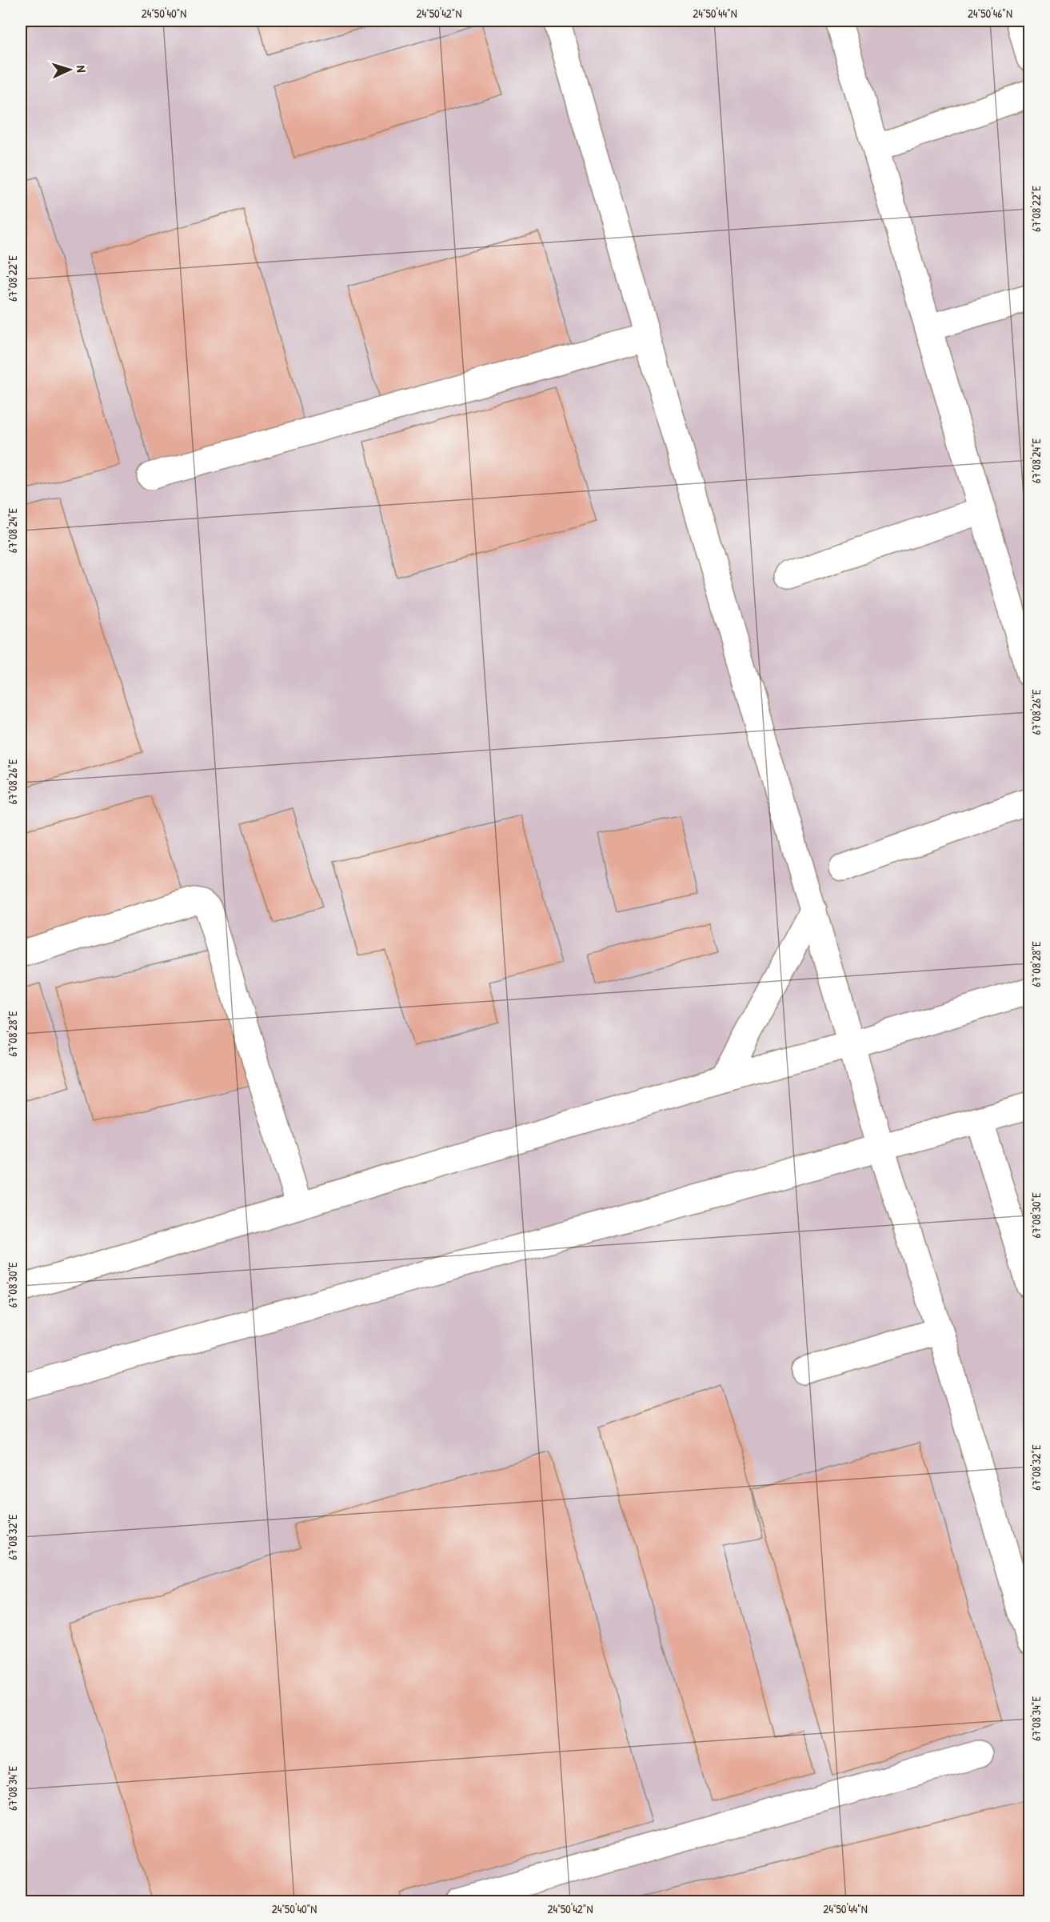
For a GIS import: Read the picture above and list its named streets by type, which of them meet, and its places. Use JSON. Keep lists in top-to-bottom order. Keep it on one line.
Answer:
{"north":"right","coordinates":["24°50'40\"N","24°50'42\"N","24°50'44\"N","24°50'46\"N","67°08'22\"E","67°08'24\"E","67°08'26\"E","67°08'28\"E","67°08'30\"E","67°08'32\"E","67°08'34\"E"]}
